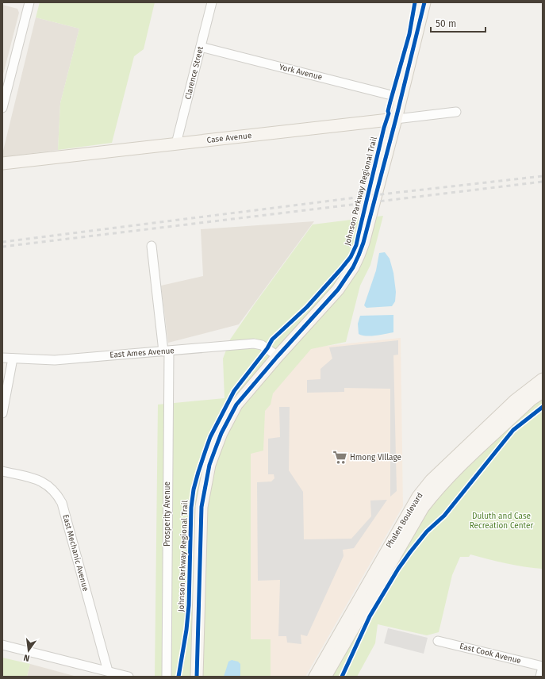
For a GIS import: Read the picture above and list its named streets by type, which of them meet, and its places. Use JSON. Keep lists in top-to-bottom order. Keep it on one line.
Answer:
{"streets":{"street":["York Avenue","Clarence Street","Case Avenue","East Ames Avenue","Prosperity Avenue","Phalen Boulevard","East Mechanic Avenue","East Cook Avenue"],"cycle path":["Johnson Parkway Regional Trail"]},"crossings":[["York Avenue","Clarence Street"],["Clarence Street","Case Avenue"],["East Ames Avenue","Prosperity Avenue"]],"parks":["Duluth and Case Recreation Center"],"places":{"supermarket":["Hmong Village"]},"scale_bar":"50 m","north":"bottom"}
